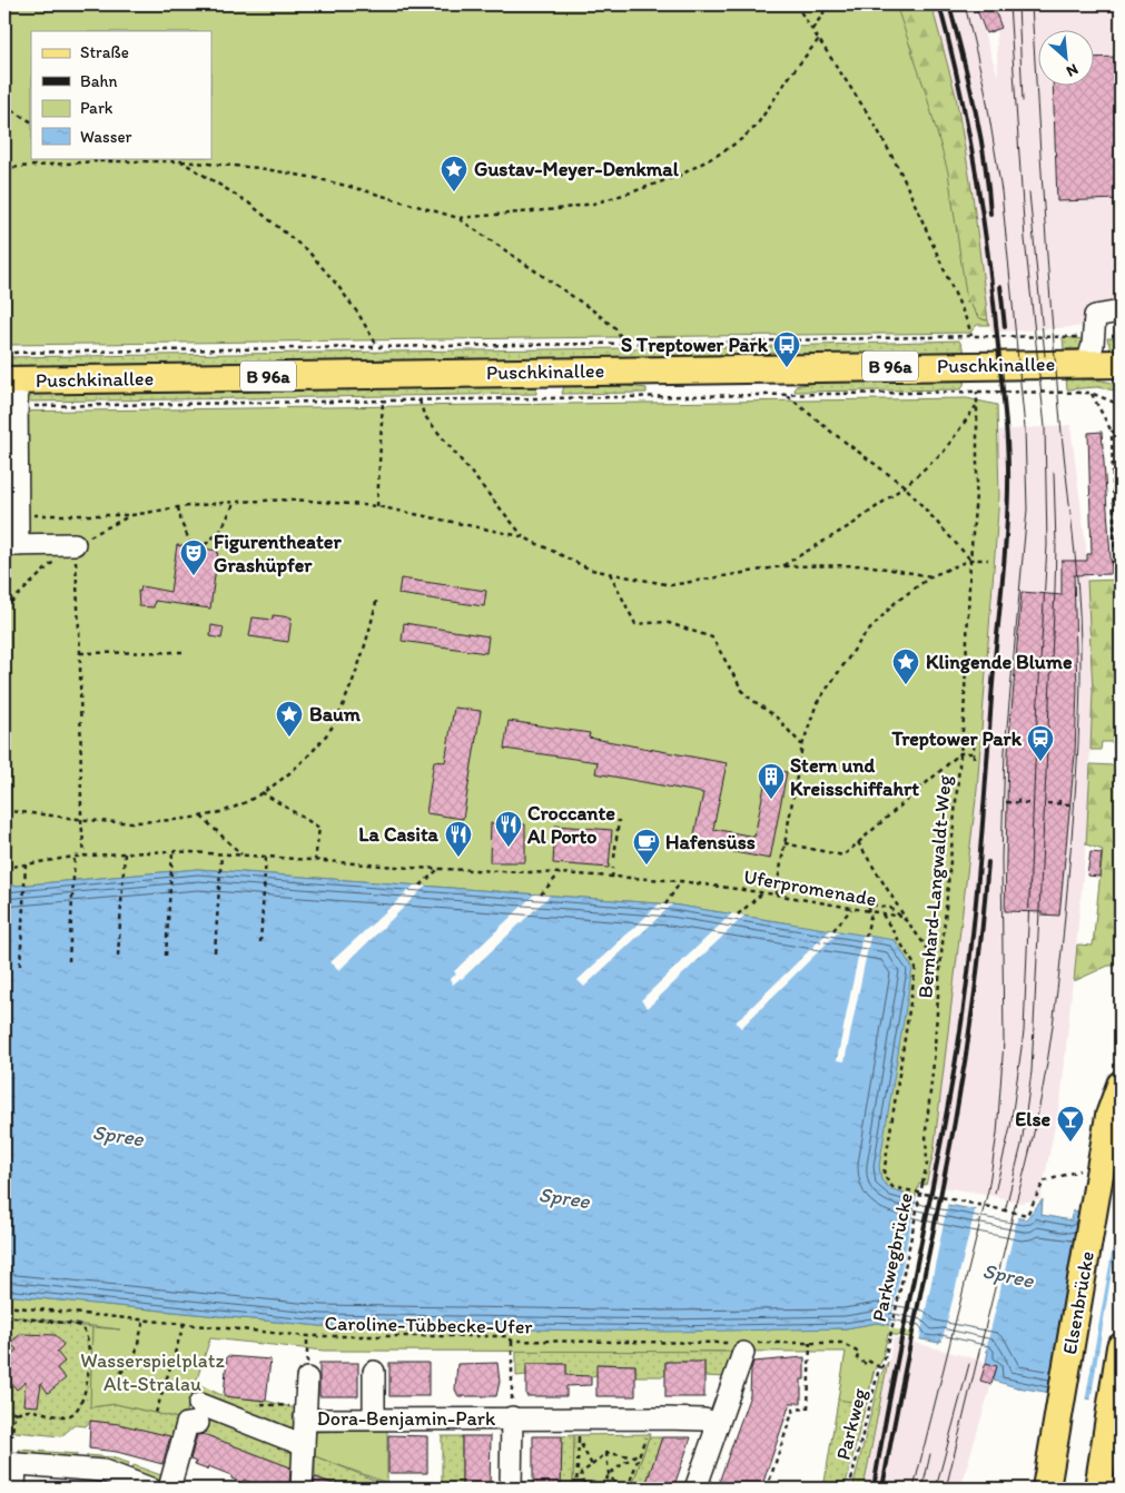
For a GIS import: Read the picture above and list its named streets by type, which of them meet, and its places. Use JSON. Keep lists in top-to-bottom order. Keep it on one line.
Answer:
{"streets":{"main road":["Puschkinallee","B 96a","Elsenbrücke"],"street":["Dora-Benjamin-Park"],"path":["Bernhard-Langwaldt-Weg","Uferpromenade","Parkwegbrücke","Caroline-Tübbecke-Ufer","Parkweg"]},"crossings":[["Bernhard-Langwaldt-Weg","Parkwegbrücke"],["Parkwegbrücke","Caroline-Tübbecke-Ufer"],["Parkwegbrücke","Parkweg"],["Caroline-Tübbecke-Ufer","Parkweg"]],"water":["Spree"],"parks":["Wasserspielplatz Alt-Stralau"],"places":{"place":["Gustav-Meyer-Denkmal","Klingende Blume","Baum"],"bus stop":["S Treptower Park"],"theatre":["Figurentheater Grashüpfer"],"station":["Treptower Park"],"building":["Stern und Kreisschiffahrt"],"restaurant":["Croccante Al Porto","La Casita"],"cafe":["Hafensüss"],"bar":["Else"]},"legend":["Straße","Bahn","Park","Wasser"],"north":"bottom right"}
